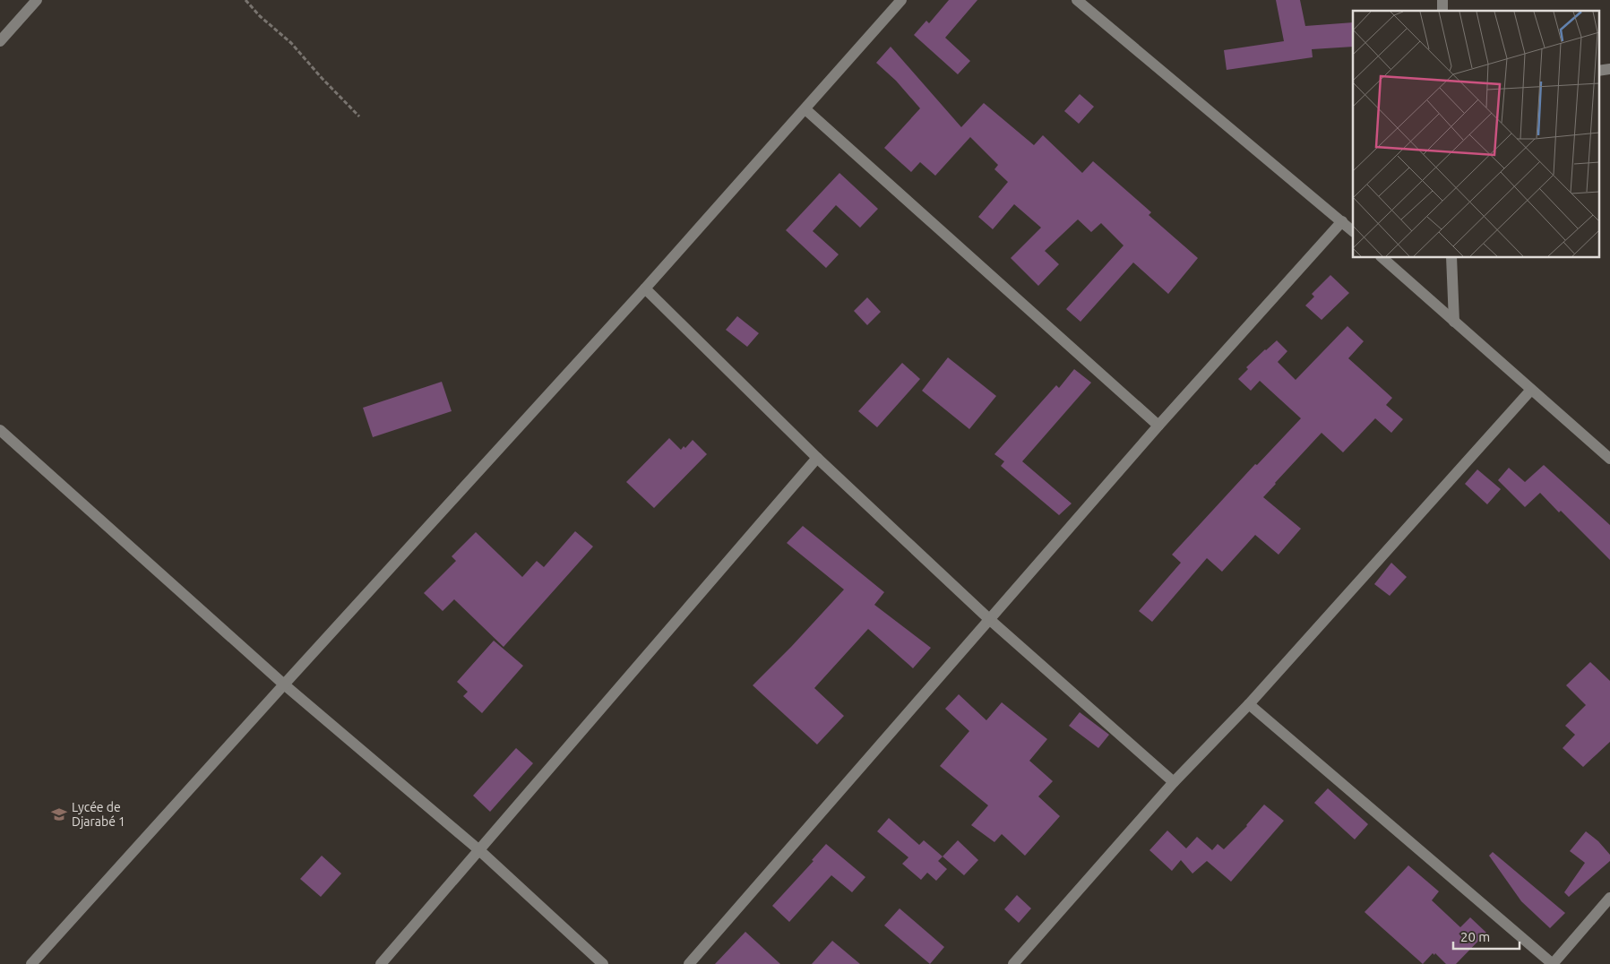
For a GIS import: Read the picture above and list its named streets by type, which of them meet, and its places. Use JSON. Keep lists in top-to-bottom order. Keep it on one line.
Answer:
{"places":{"school or university":["Lycée de Djarabé 1"]},"scale_bar":"20 m"}
